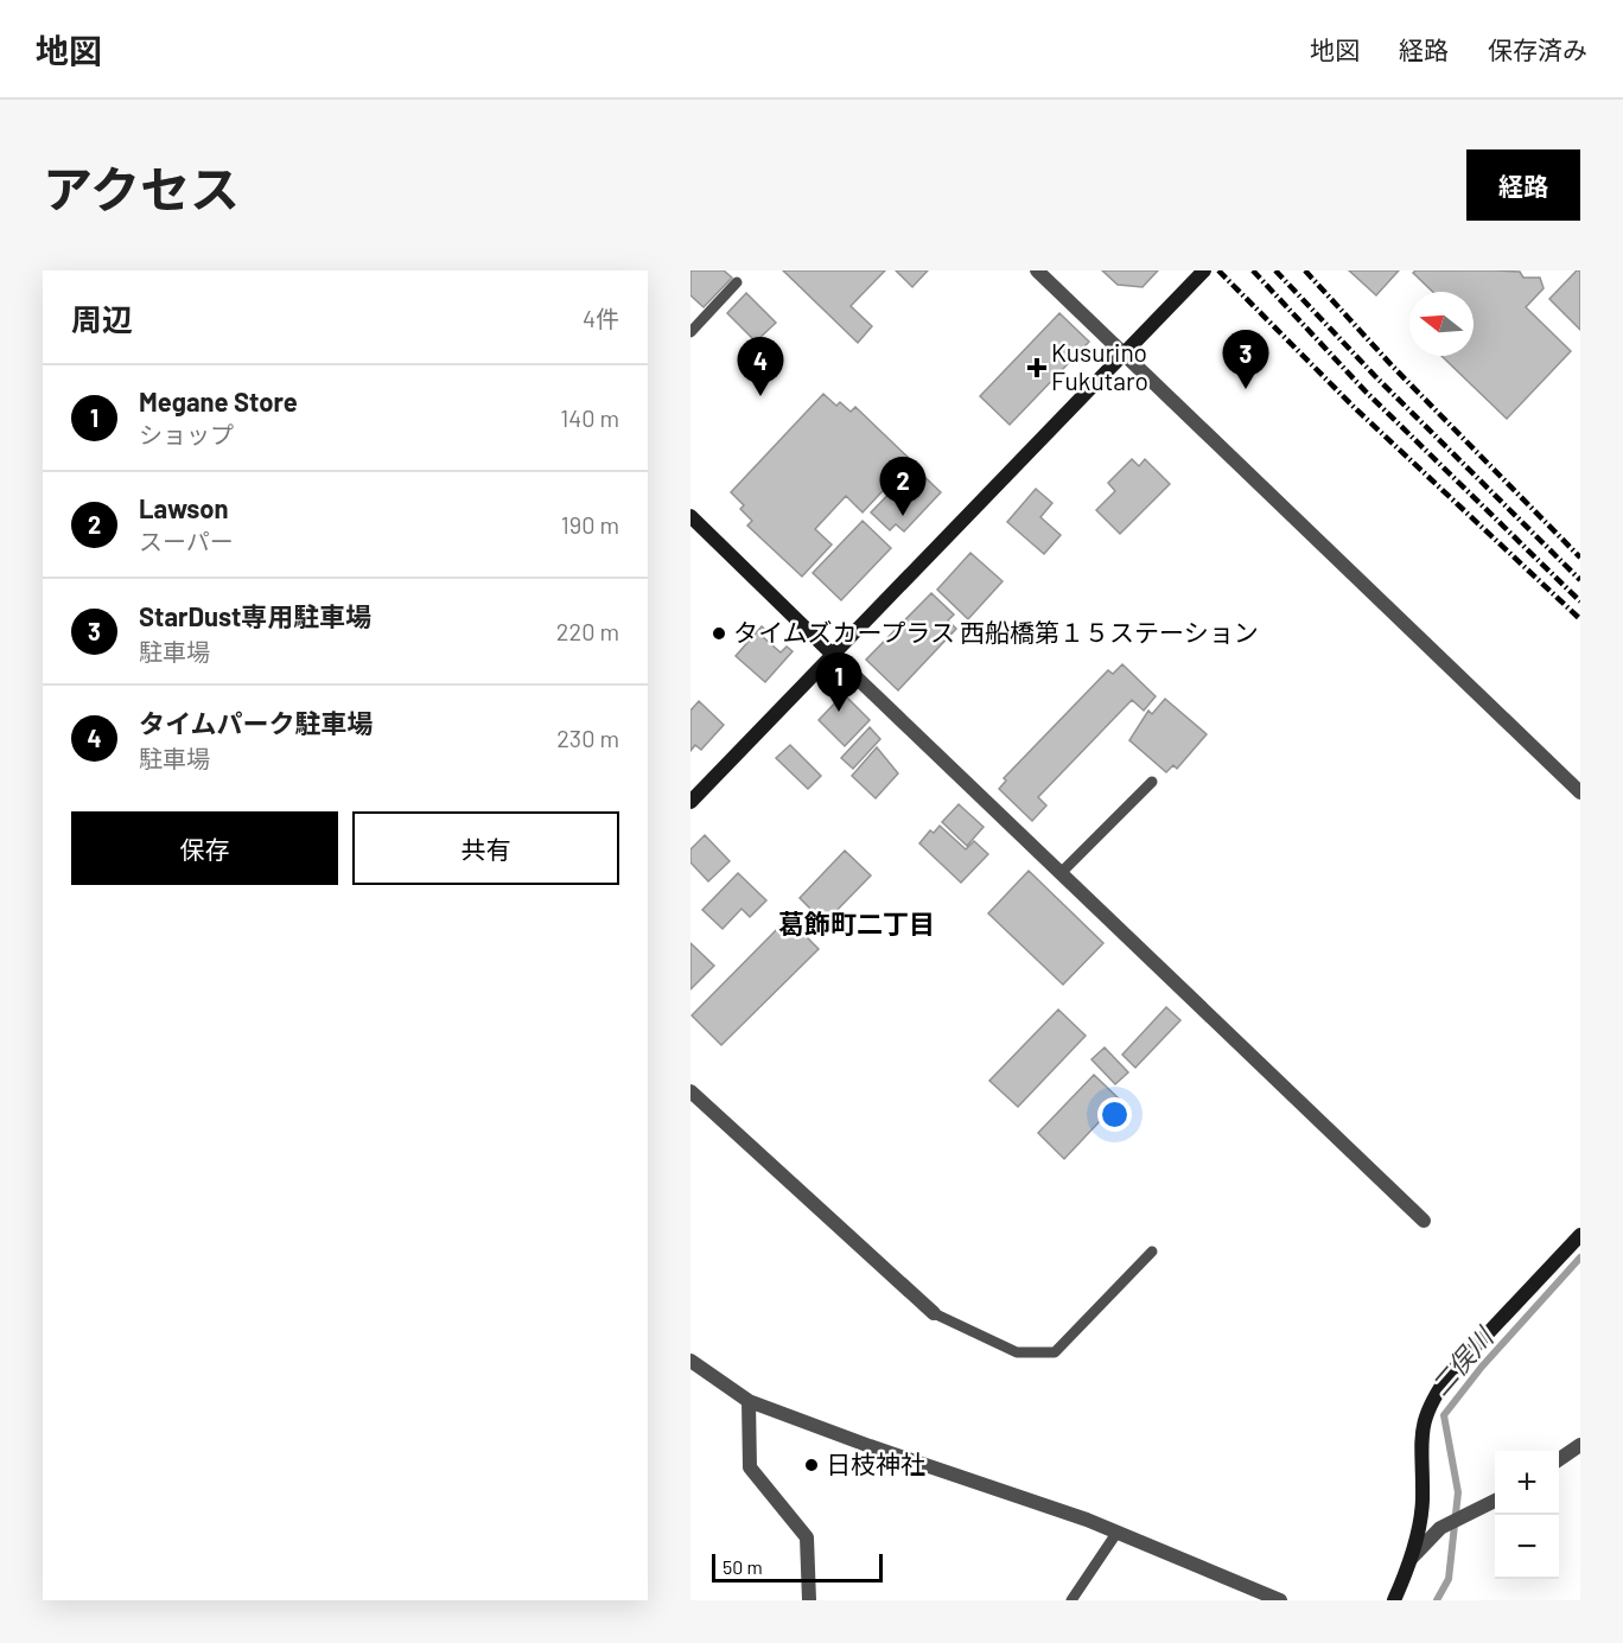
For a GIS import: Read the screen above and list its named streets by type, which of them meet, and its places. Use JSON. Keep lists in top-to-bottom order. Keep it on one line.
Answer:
{"districts":["葛飾町二丁目"],"water":["二俣川"],"places":{"health":["Kusurino Fukutaro"],"other":["タイムズカープラス 西船橋第１５ステーション","日枝神社"]},"scale_bar":"50 m","north":"left","page":{"header":"地図","nav":["地図","経路","保存済み"],"title":"アクセス","buttons":["経路",["保存","共有"]],"heading":["周辺","4件"],"pins":["3","4","2","1"],"list":[{"mark":"1","name":"Megane Store","note":"ショップ","value":"140 m"},{"mark":"2","name":"Lawson","note":"スーパー","value":"190 m"},{"mark":"3","name":"StarDust専用駐車場","note":"駐車場","value":"220 m"},{"mark":"4","name":"タイムパーク駐車場","note":"駐車場","value":"230 m"}],"map_buttons":["+","−"],"scale":"50 m"}}
